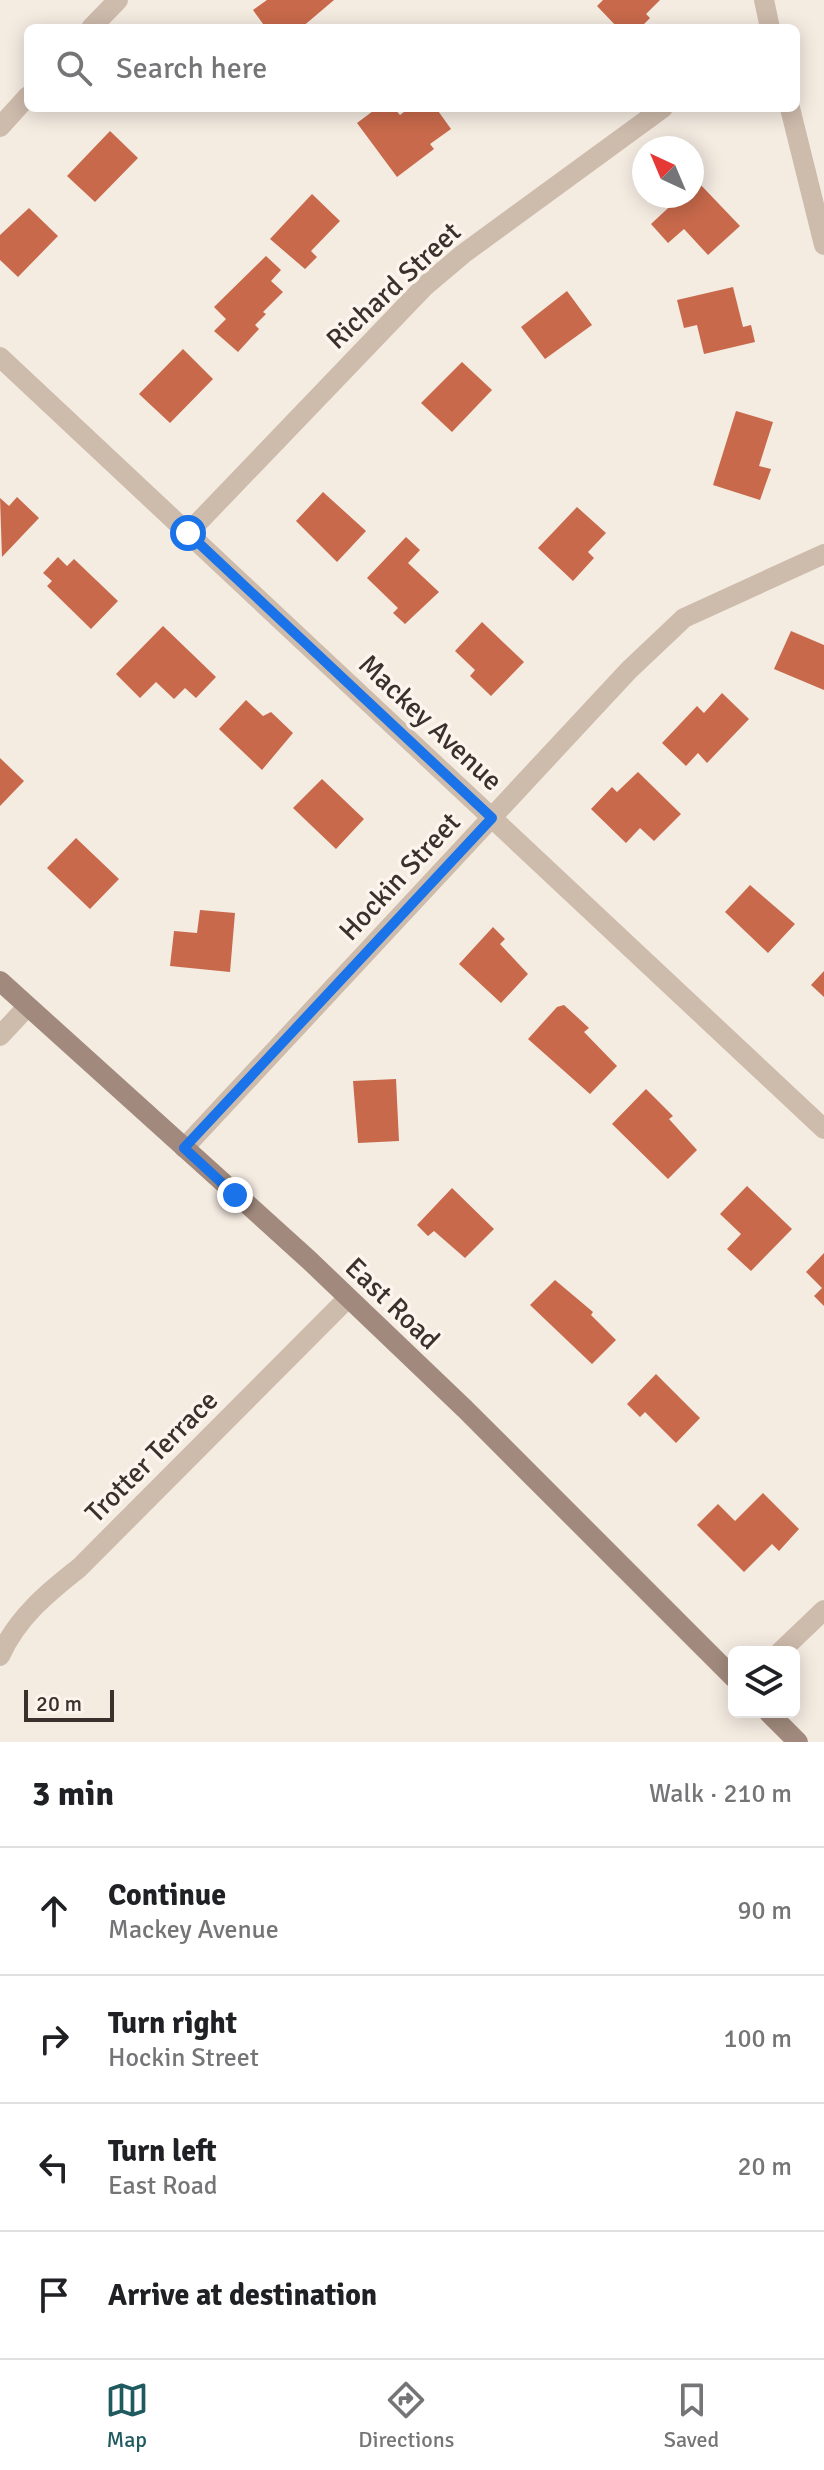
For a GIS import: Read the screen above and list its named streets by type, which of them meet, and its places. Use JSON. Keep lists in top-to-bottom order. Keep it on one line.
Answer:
{"streets":{"street":["Richard Street","Mackey Avenue","Hockin Street","East Road","Trotter Terrace"]},"crossings":[["Richard Street","Mackey Avenue"],["Mackey Avenue","Hockin Street"],["Hockin Street","East Road"],["East Road","Trotter Terrace"]],"scale_bar":"20 m","north":"top left","page":{"search":"Search here","scale":"20 m","heading":["3 min","Walk · 210 m"],"list":[["Continue","Mackey Avenue","90 m"],["Turn right","Hockin Street","100 m"],["Turn left","East Road","20 m"],"Arrive at destination"],"nav":["Map","Directions","Saved"]}}
